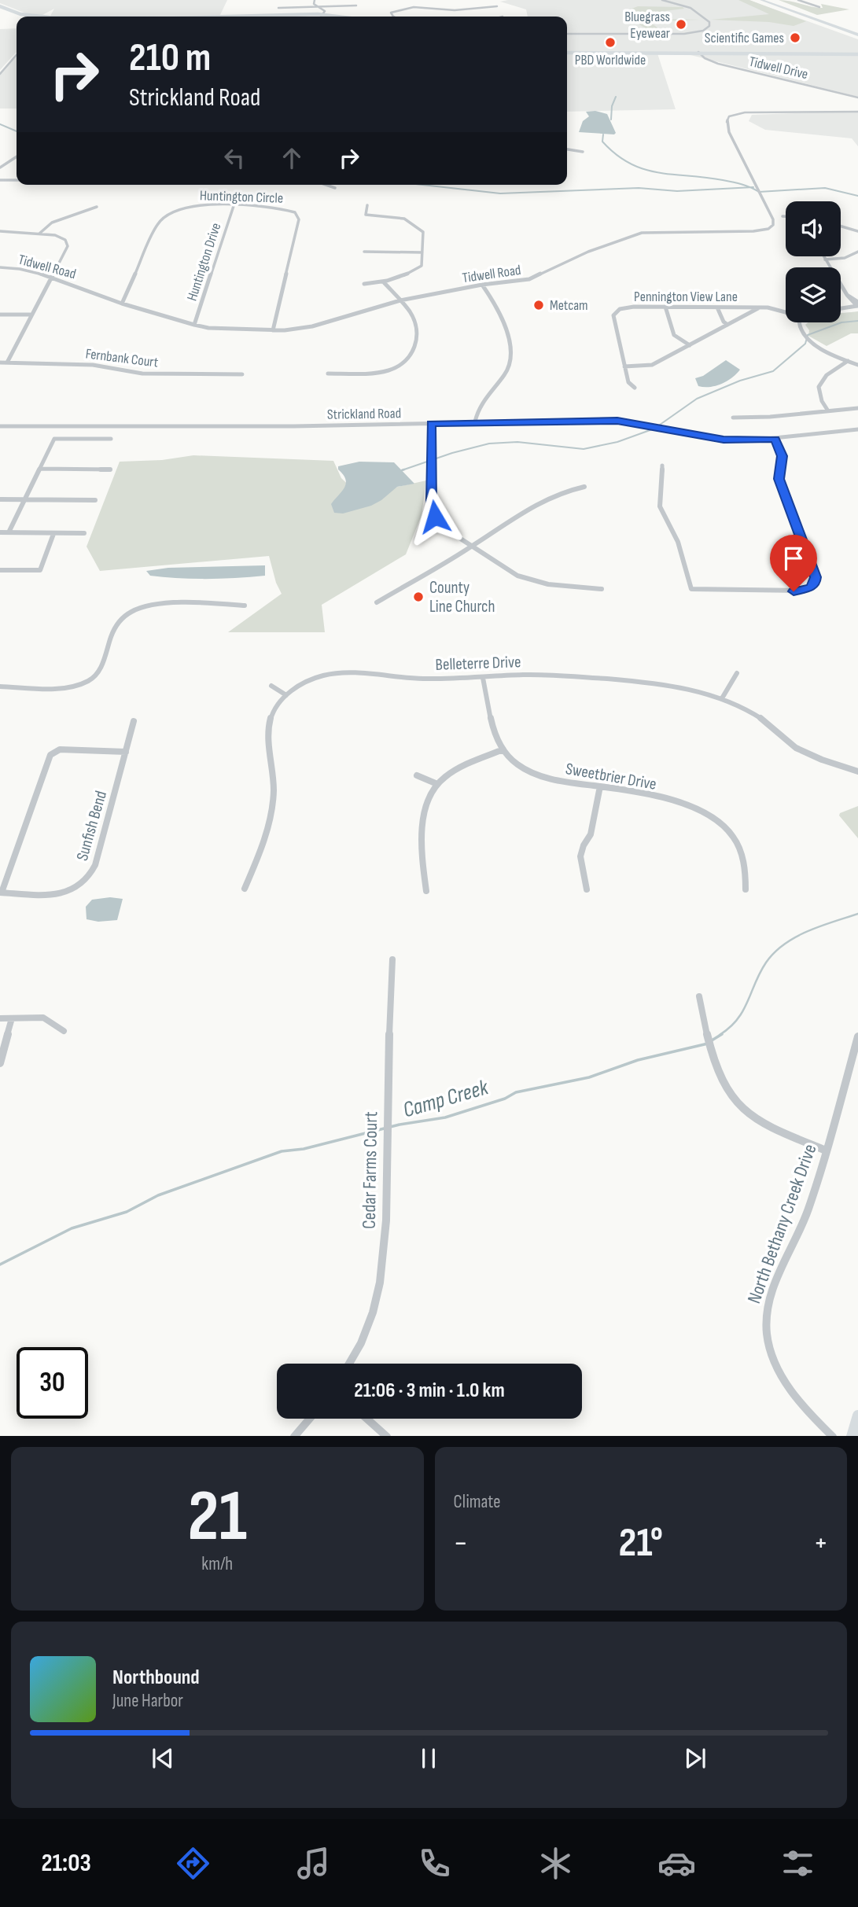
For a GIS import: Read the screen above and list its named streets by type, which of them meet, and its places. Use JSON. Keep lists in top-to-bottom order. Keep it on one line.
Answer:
{"streets":{"street":["Tidwell Drive","Huntington Circle","Huntington Drive","Tidwell Road","Pennington View Lane","Fernbank Court","Strickland Road","Belleterre Drive","Sweetbrier Drive","Sunfish Bend","Cedar Farms Court","North Bethany Creek Drive"]},"crossings":[["Huntington Circle","Huntington Drive"],["Huntington Circle","Tidwell Road"],["Huntington Drive","Tidwell Road"],["Belleterre Drive","Sweetbrier Drive"]],"water":["Camp Creek"],"places":["Bluegrass Eyewear","Scientific Games","PBD Worldwide","Metcam","County Line Church"],"page":{"turn":["210 m","Strickland Road"],"limit":"30","trip":"21:06 · 3 min · 1.0 km","tile":[["21","km/h"],"Climate"],"heat":["−","21°","+"],"song":["Northbound","June Harbor"],"tabs":"21:03"}}
